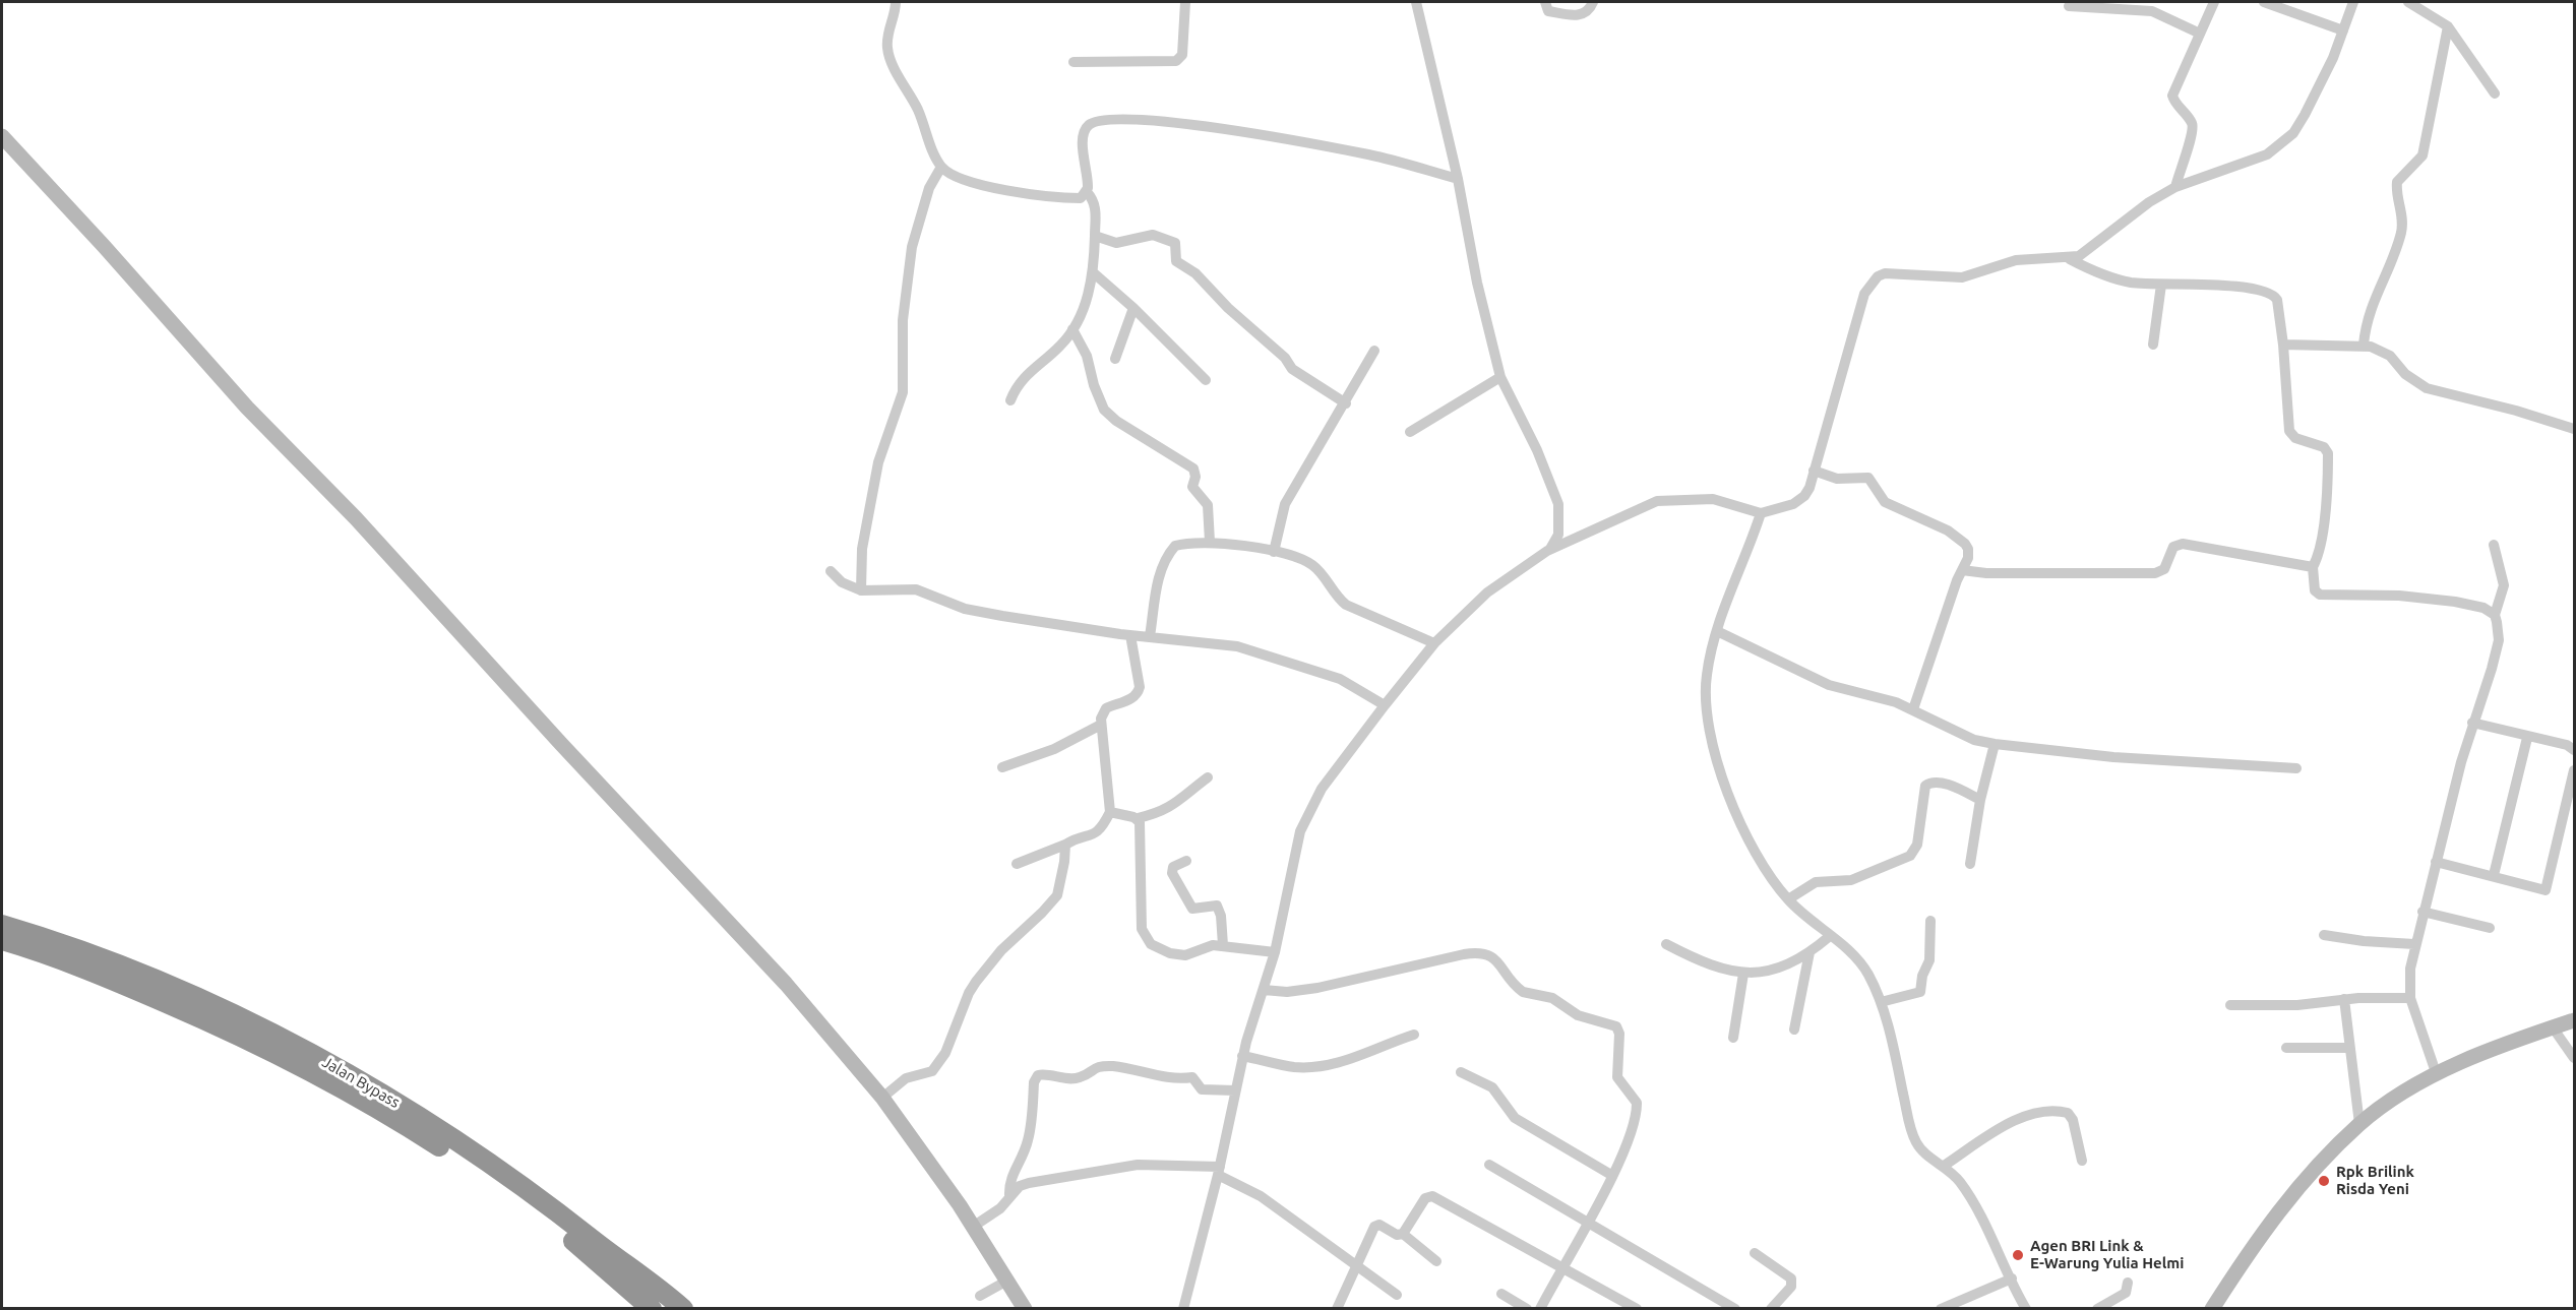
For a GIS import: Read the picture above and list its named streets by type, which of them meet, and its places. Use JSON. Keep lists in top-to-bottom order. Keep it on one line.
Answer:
{"streets":{"highway":["Jalan Bypass"]},"places":["Rpk Brilink Risda Yeni","Agen BRI Link & E-Warung Yulia Helmi"]}
